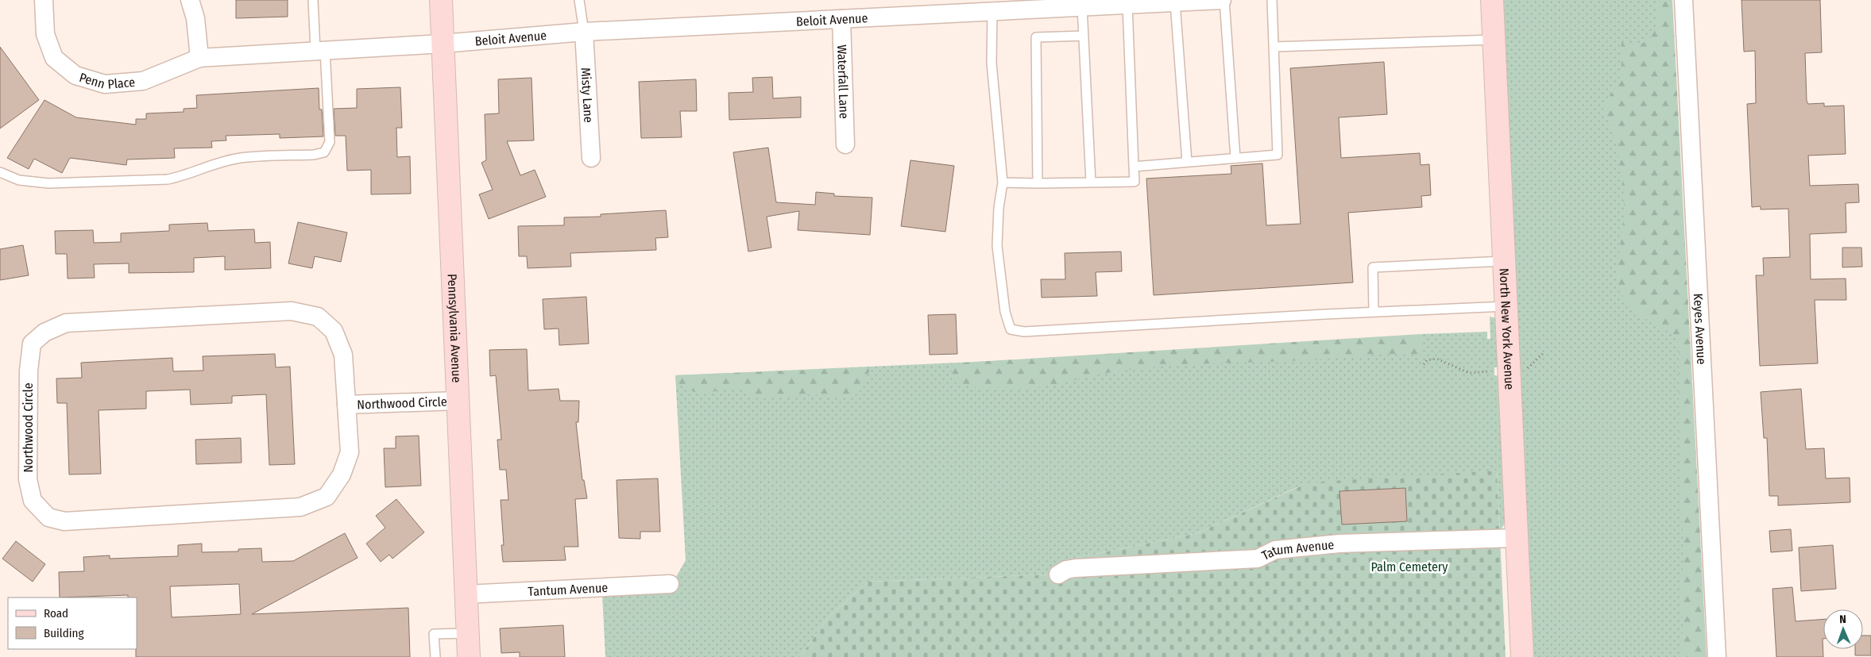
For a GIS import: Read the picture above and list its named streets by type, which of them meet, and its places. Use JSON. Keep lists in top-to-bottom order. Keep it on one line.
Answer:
{"streets":{"street":["Beloit Avenue","Penn Place","Waterfall Lane","Misty Lane","Pennsylvania Avenue","North New York Avenue","Keyes Avenue","Northwood Circle","Tatum Avenue","Tantum Avenue"]},"crossings":[["Beloit Avenue","Penn Place"],["Beloit Avenue","Waterfall Lane"],["Beloit Avenue","Misty Lane"],["Beloit Avenue","Pennsylvania Avenue"],["Penn Place","Pennsylvania Avenue"],["Pennsylvania Avenue","Northwood Circle"],["Pennsylvania Avenue","Tantum Avenue"],["North New York Avenue","Tatum Avenue"]],"parks":["Palm Cemetery"],"legend":["Road","Building"],"north":"top"}
